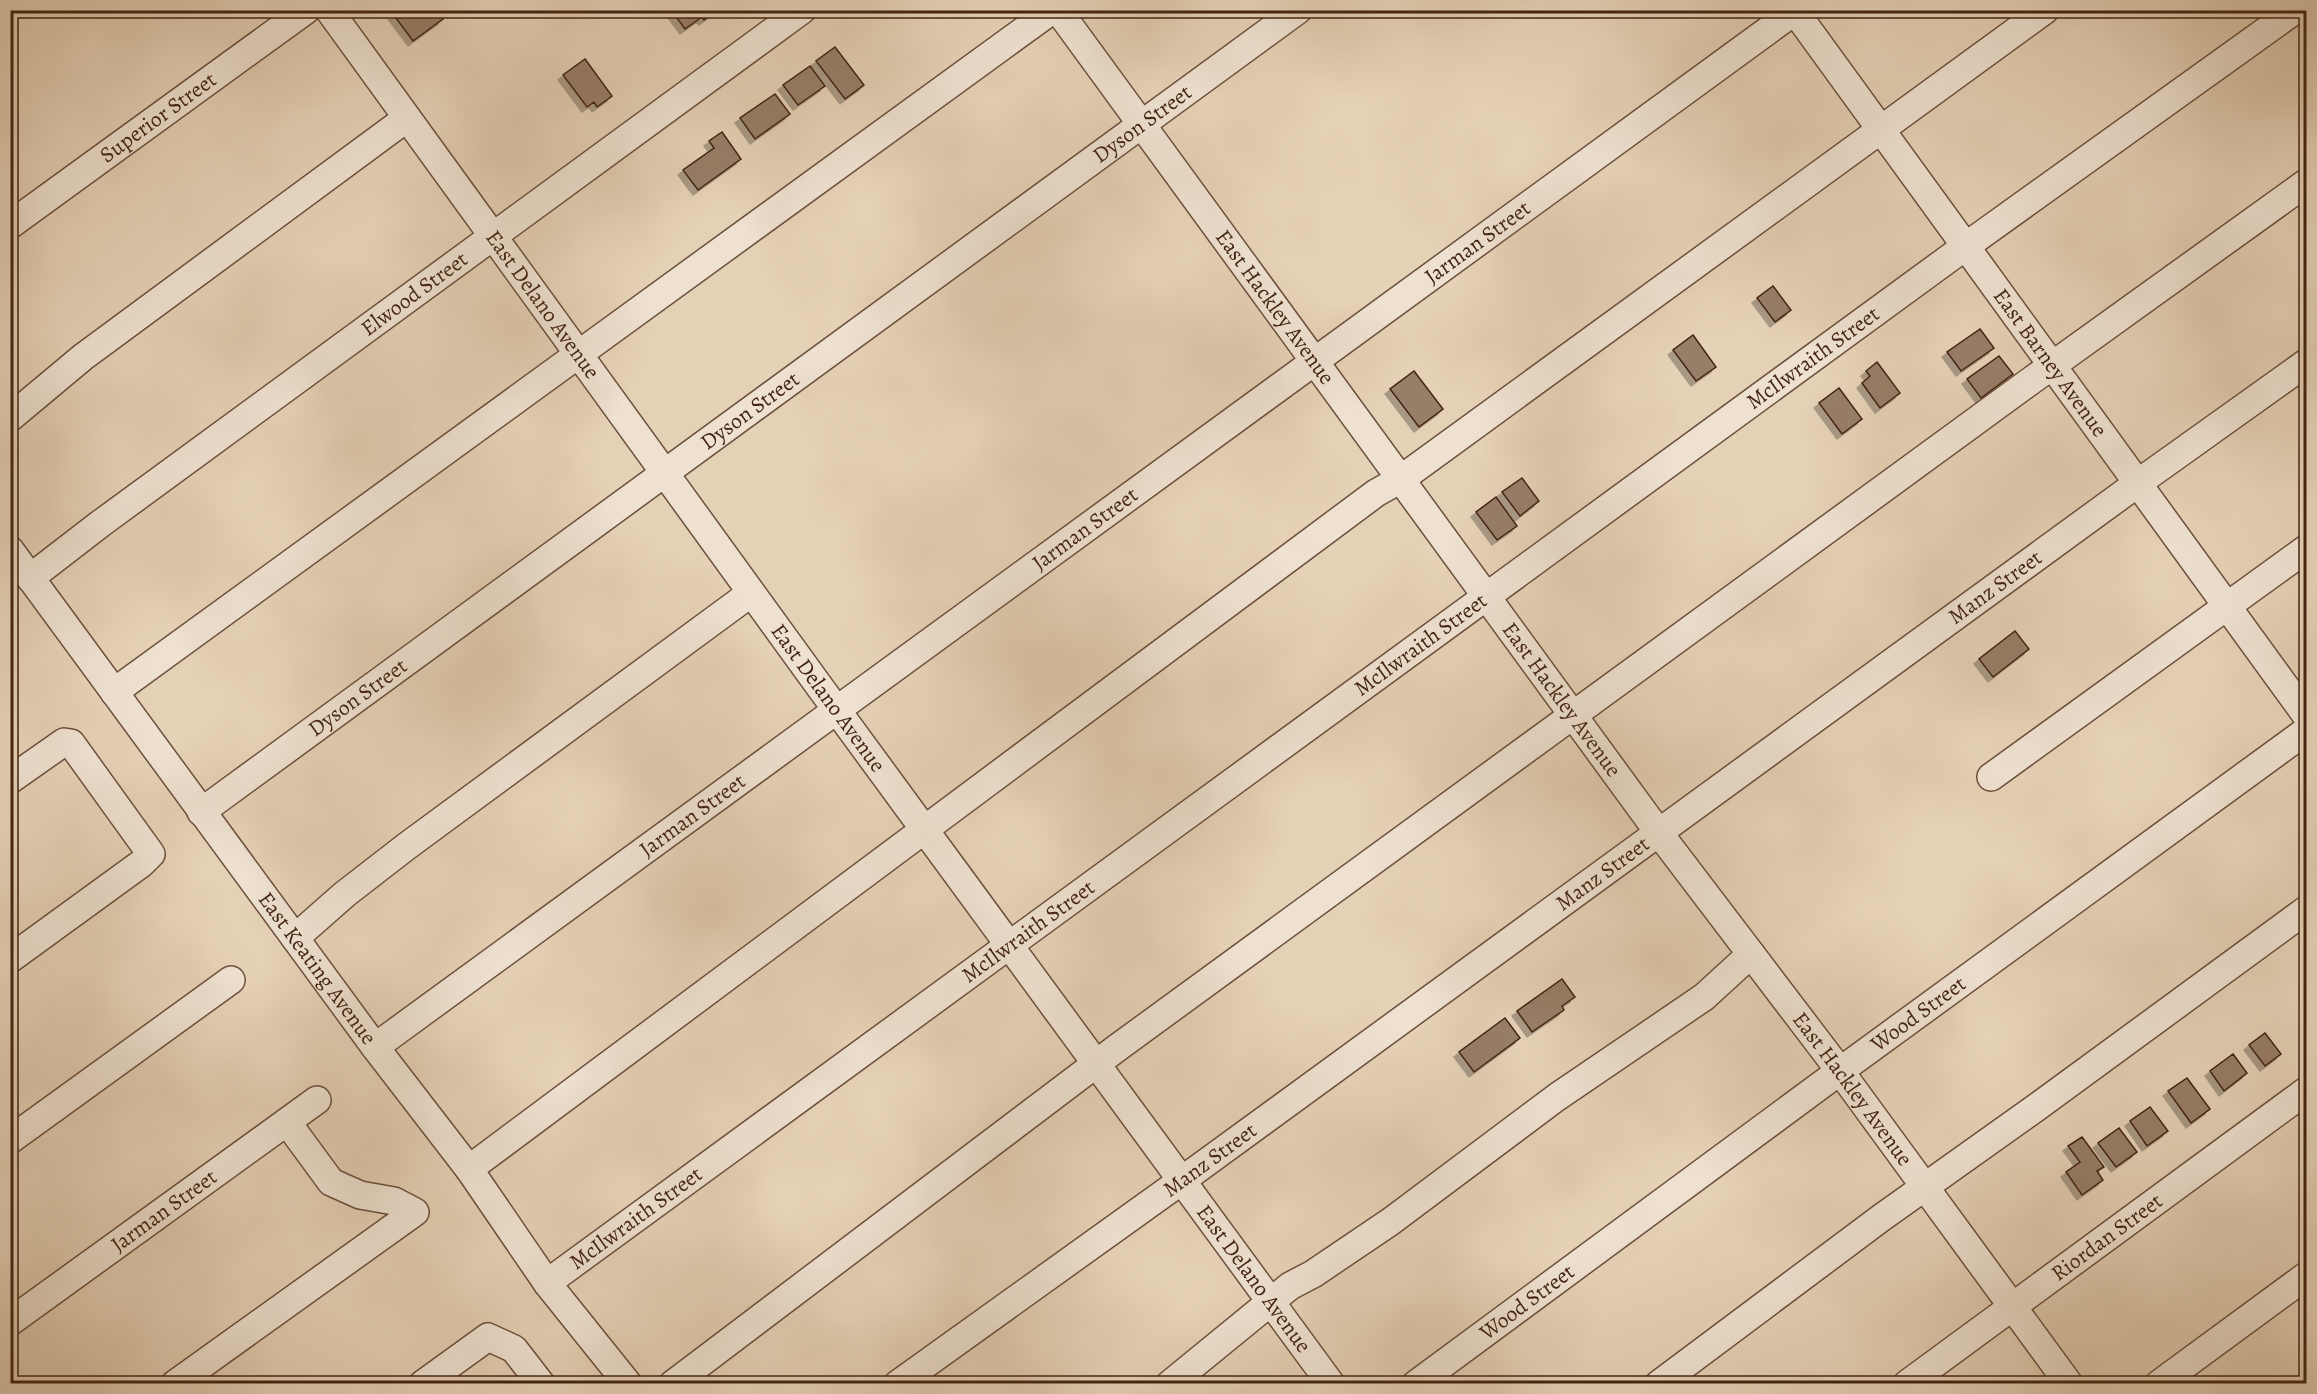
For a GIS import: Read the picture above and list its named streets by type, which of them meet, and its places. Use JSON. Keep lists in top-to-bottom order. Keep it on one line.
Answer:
{"streets":{"street":["Superior Street","Dyson Street","Jarman Street","Elwood Street","East Delano Avenue","East Hackley Avenue","McIlwraith Street","East Barney Avenue","Manz Street","East Keating Avenue","Wood Street","Riordan Street"]},"crossings":[["Dyson Street","East Delano Avenue"],["Dyson Street","East Hackley Avenue"],["Dyson Street","East Keating Avenue"],["Jarman Street","East Delano Avenue"],["Jarman Street","East Hackley Avenue"],["Jarman Street","East Barney Avenue"],["Jarman Street","East Keating Avenue"],["Elwood Street","East Delano Avenue"],["Elwood Street","East Keating Avenue"],["East Delano Avenue","McIlwraith Street"],["East Delano Avenue","Manz Street"],["East Hackley Avenue","McIlwraith Street"],["East Hackley Avenue","Manz Street"],["East Hackley Avenue","Wood Street"],["East Hackley Avenue","Riordan Street"],["McIlwraith Street","East Barney Avenue"],["McIlwraith Street","East Keating Avenue"],["East Barney Avenue","Manz Street"]]}
